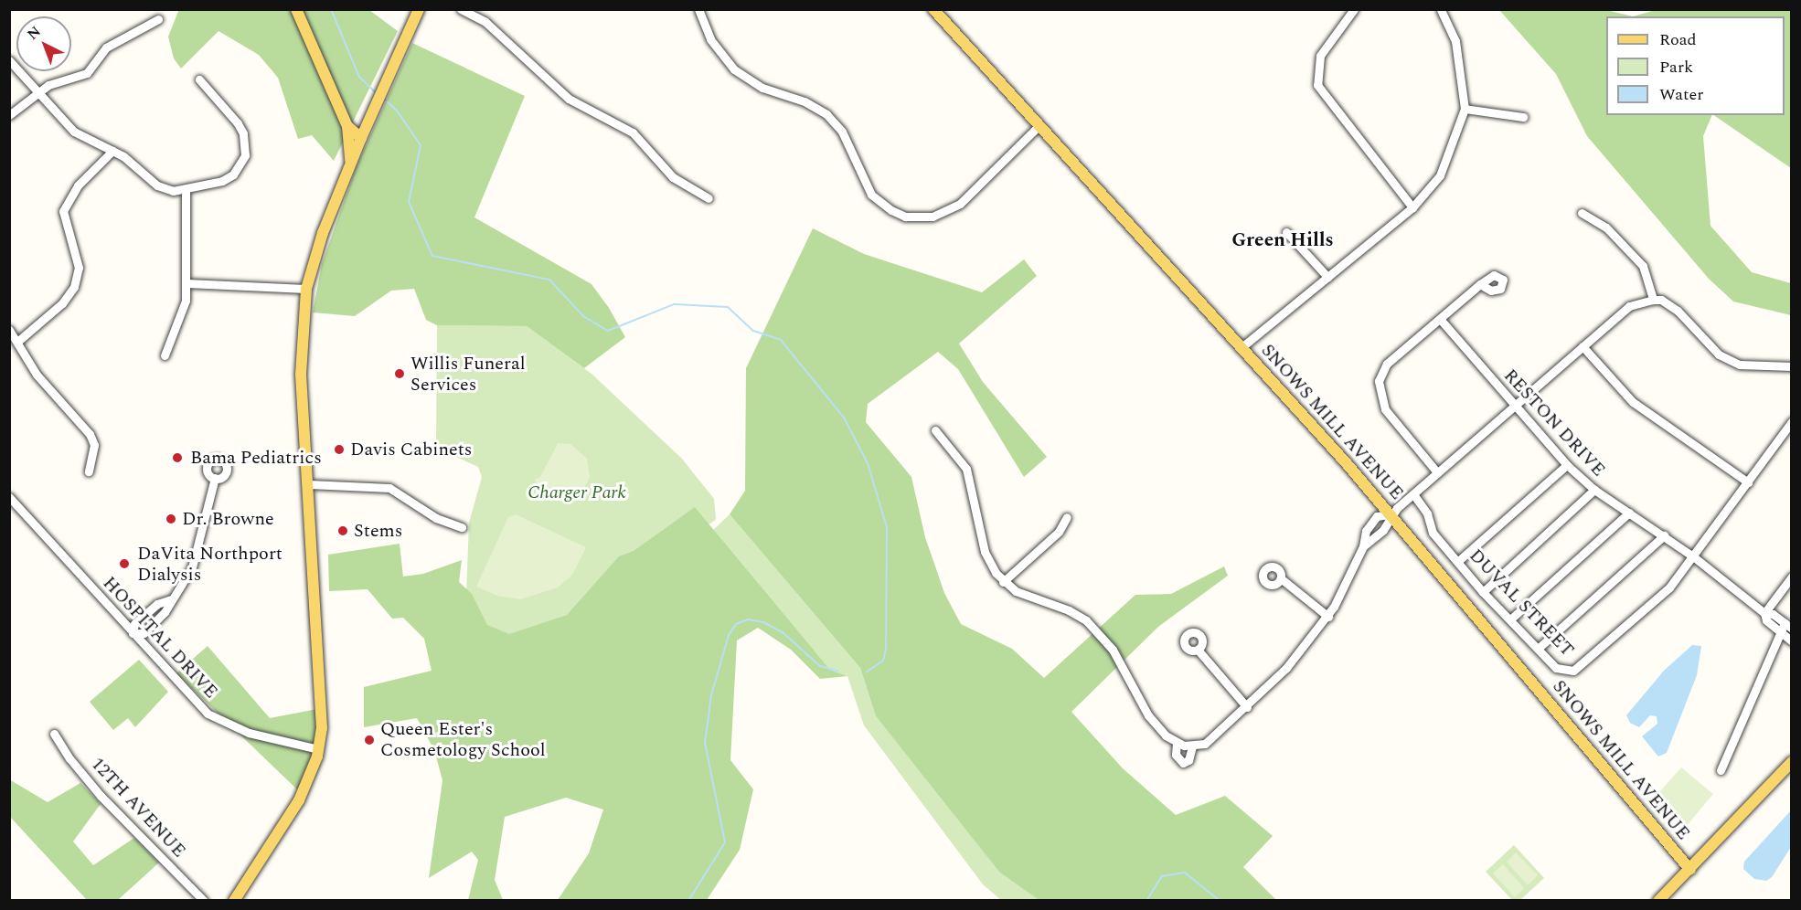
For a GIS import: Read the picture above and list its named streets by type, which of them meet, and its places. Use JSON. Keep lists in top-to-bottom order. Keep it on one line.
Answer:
{"streets":{"main road":["SNOWS MILL AVENUE"],"street":["RESTON DRIVE","DUVAL STREET","HOSPITAL DRIVE","12TH AVENUE"]},"crossings":[["RESTON DRIVE","DUVAL STREET"]],"districts":["Green Hills"],"parks":["Charger Park"],"places":["Willis Funeral Services","Davis Cabinets","Bama Pediatrics","Dr. Browne","Stems","DaVita Northport Dialysis","Queen Ester's Cosmetology School"],"legend":["Road","Park","Water"],"north":"top left"}
